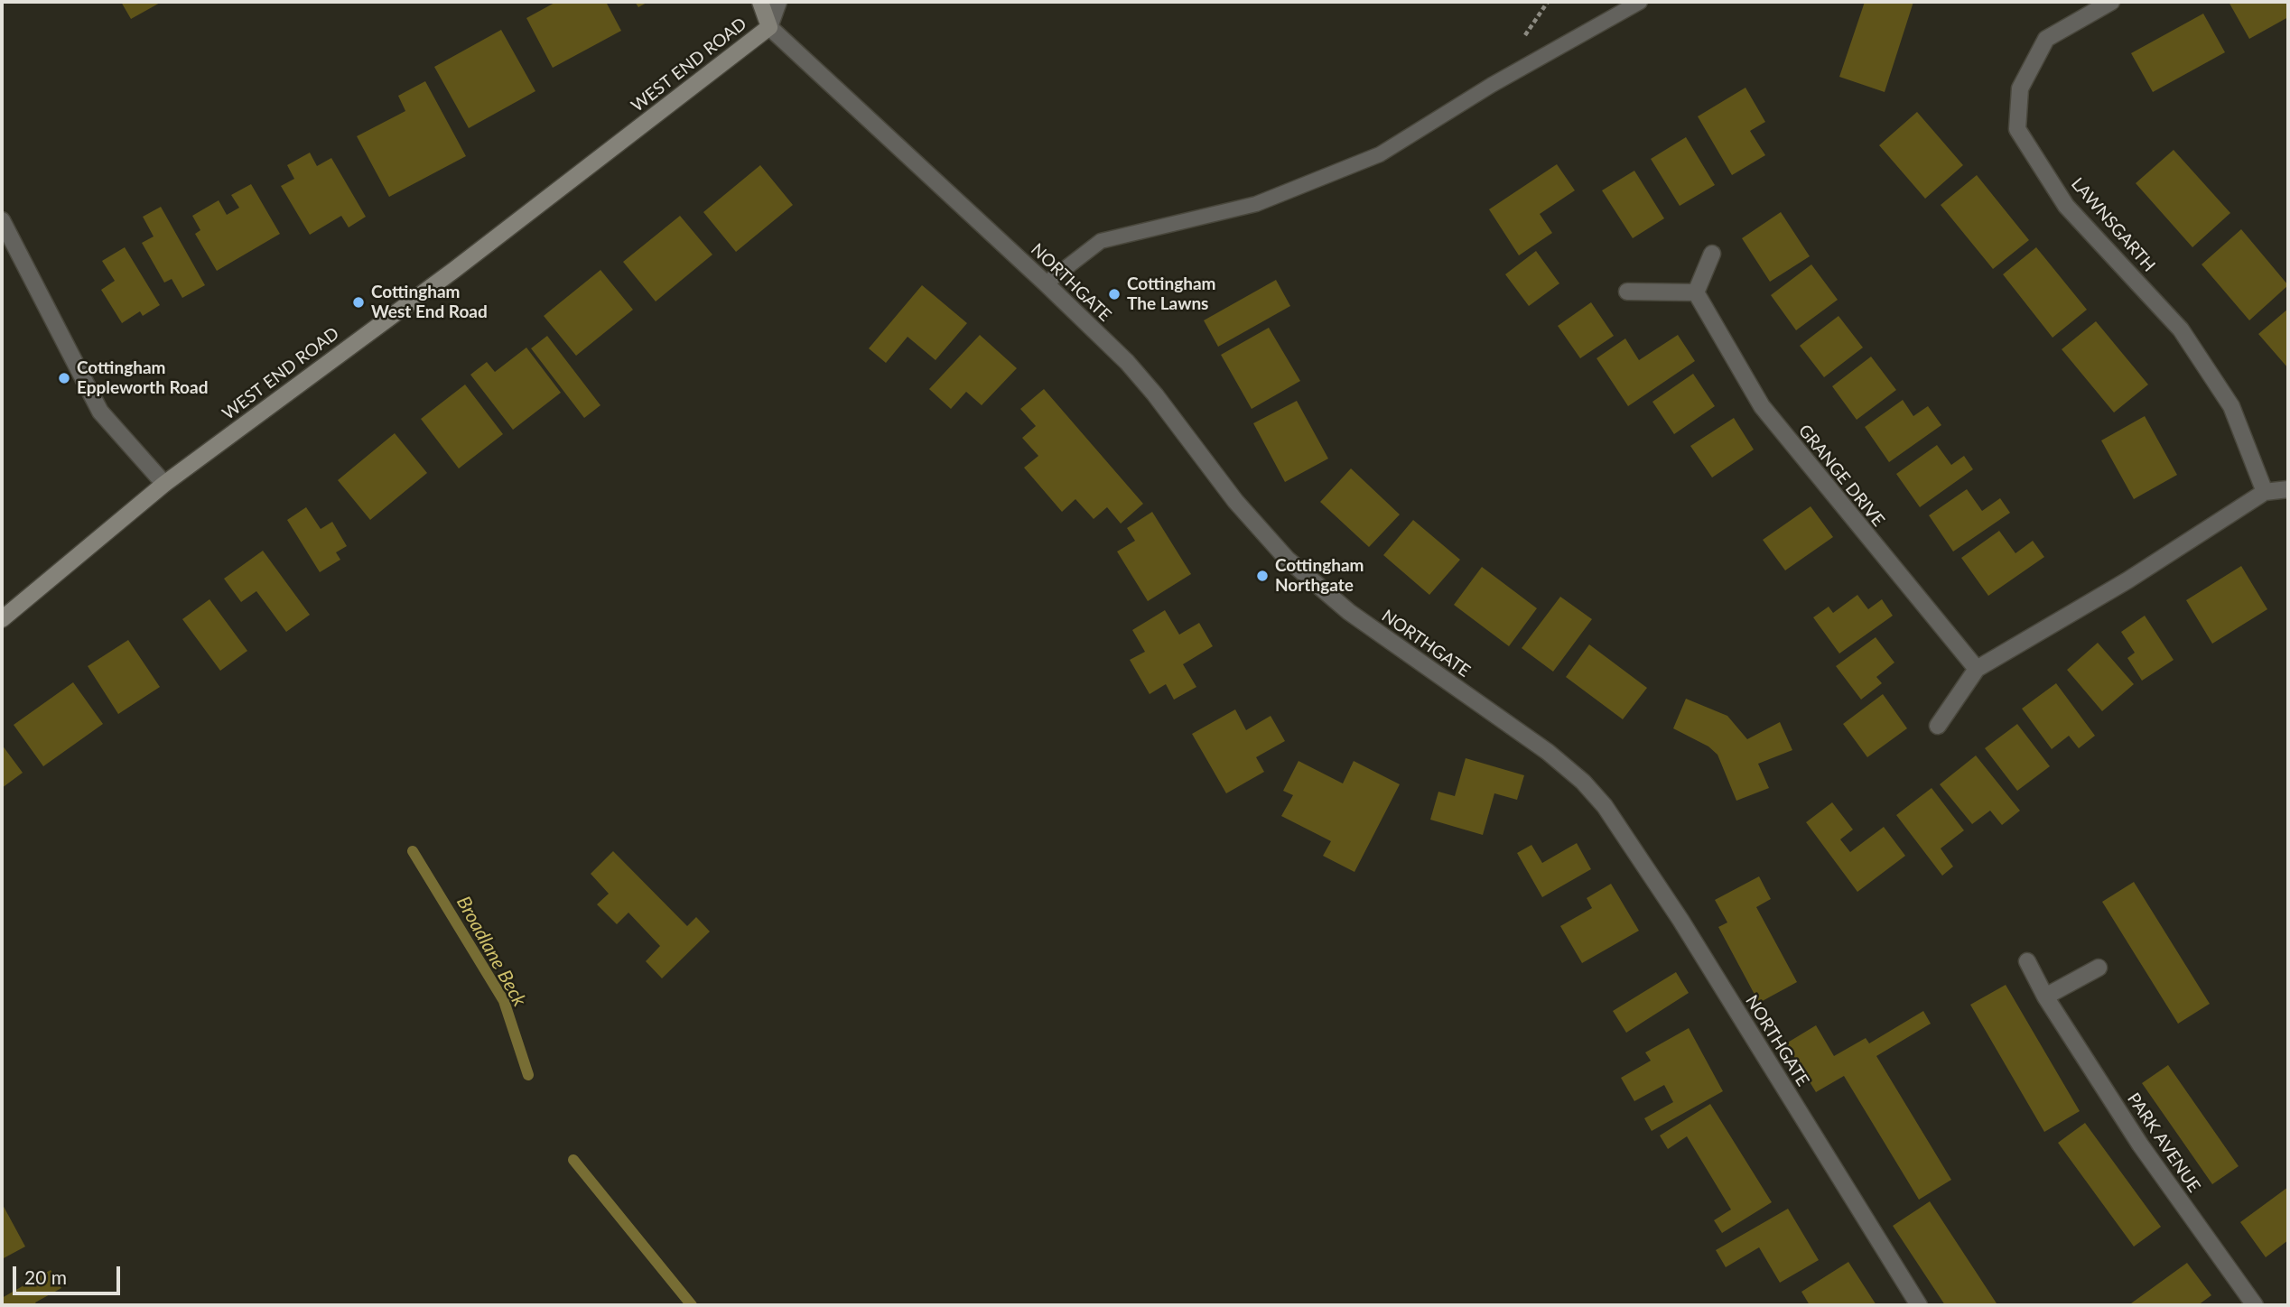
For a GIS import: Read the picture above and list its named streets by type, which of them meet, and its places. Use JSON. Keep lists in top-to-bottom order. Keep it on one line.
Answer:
{"streets":{"main road":["WEST END ROAD"],"street":["LAWNSGARTH","NORTHGATE","GRANGE DRIVE","PARK AVENUE"]},"crossings":[["WEST END ROAD","NORTHGATE"]],"water":["Broadlane Beck"],"places":["Cottingham The Lawns","Cottingham West End Road","Cottingham Eppleworth Road","Cottingham Northgate"],"scale_bar":"20 m"}
